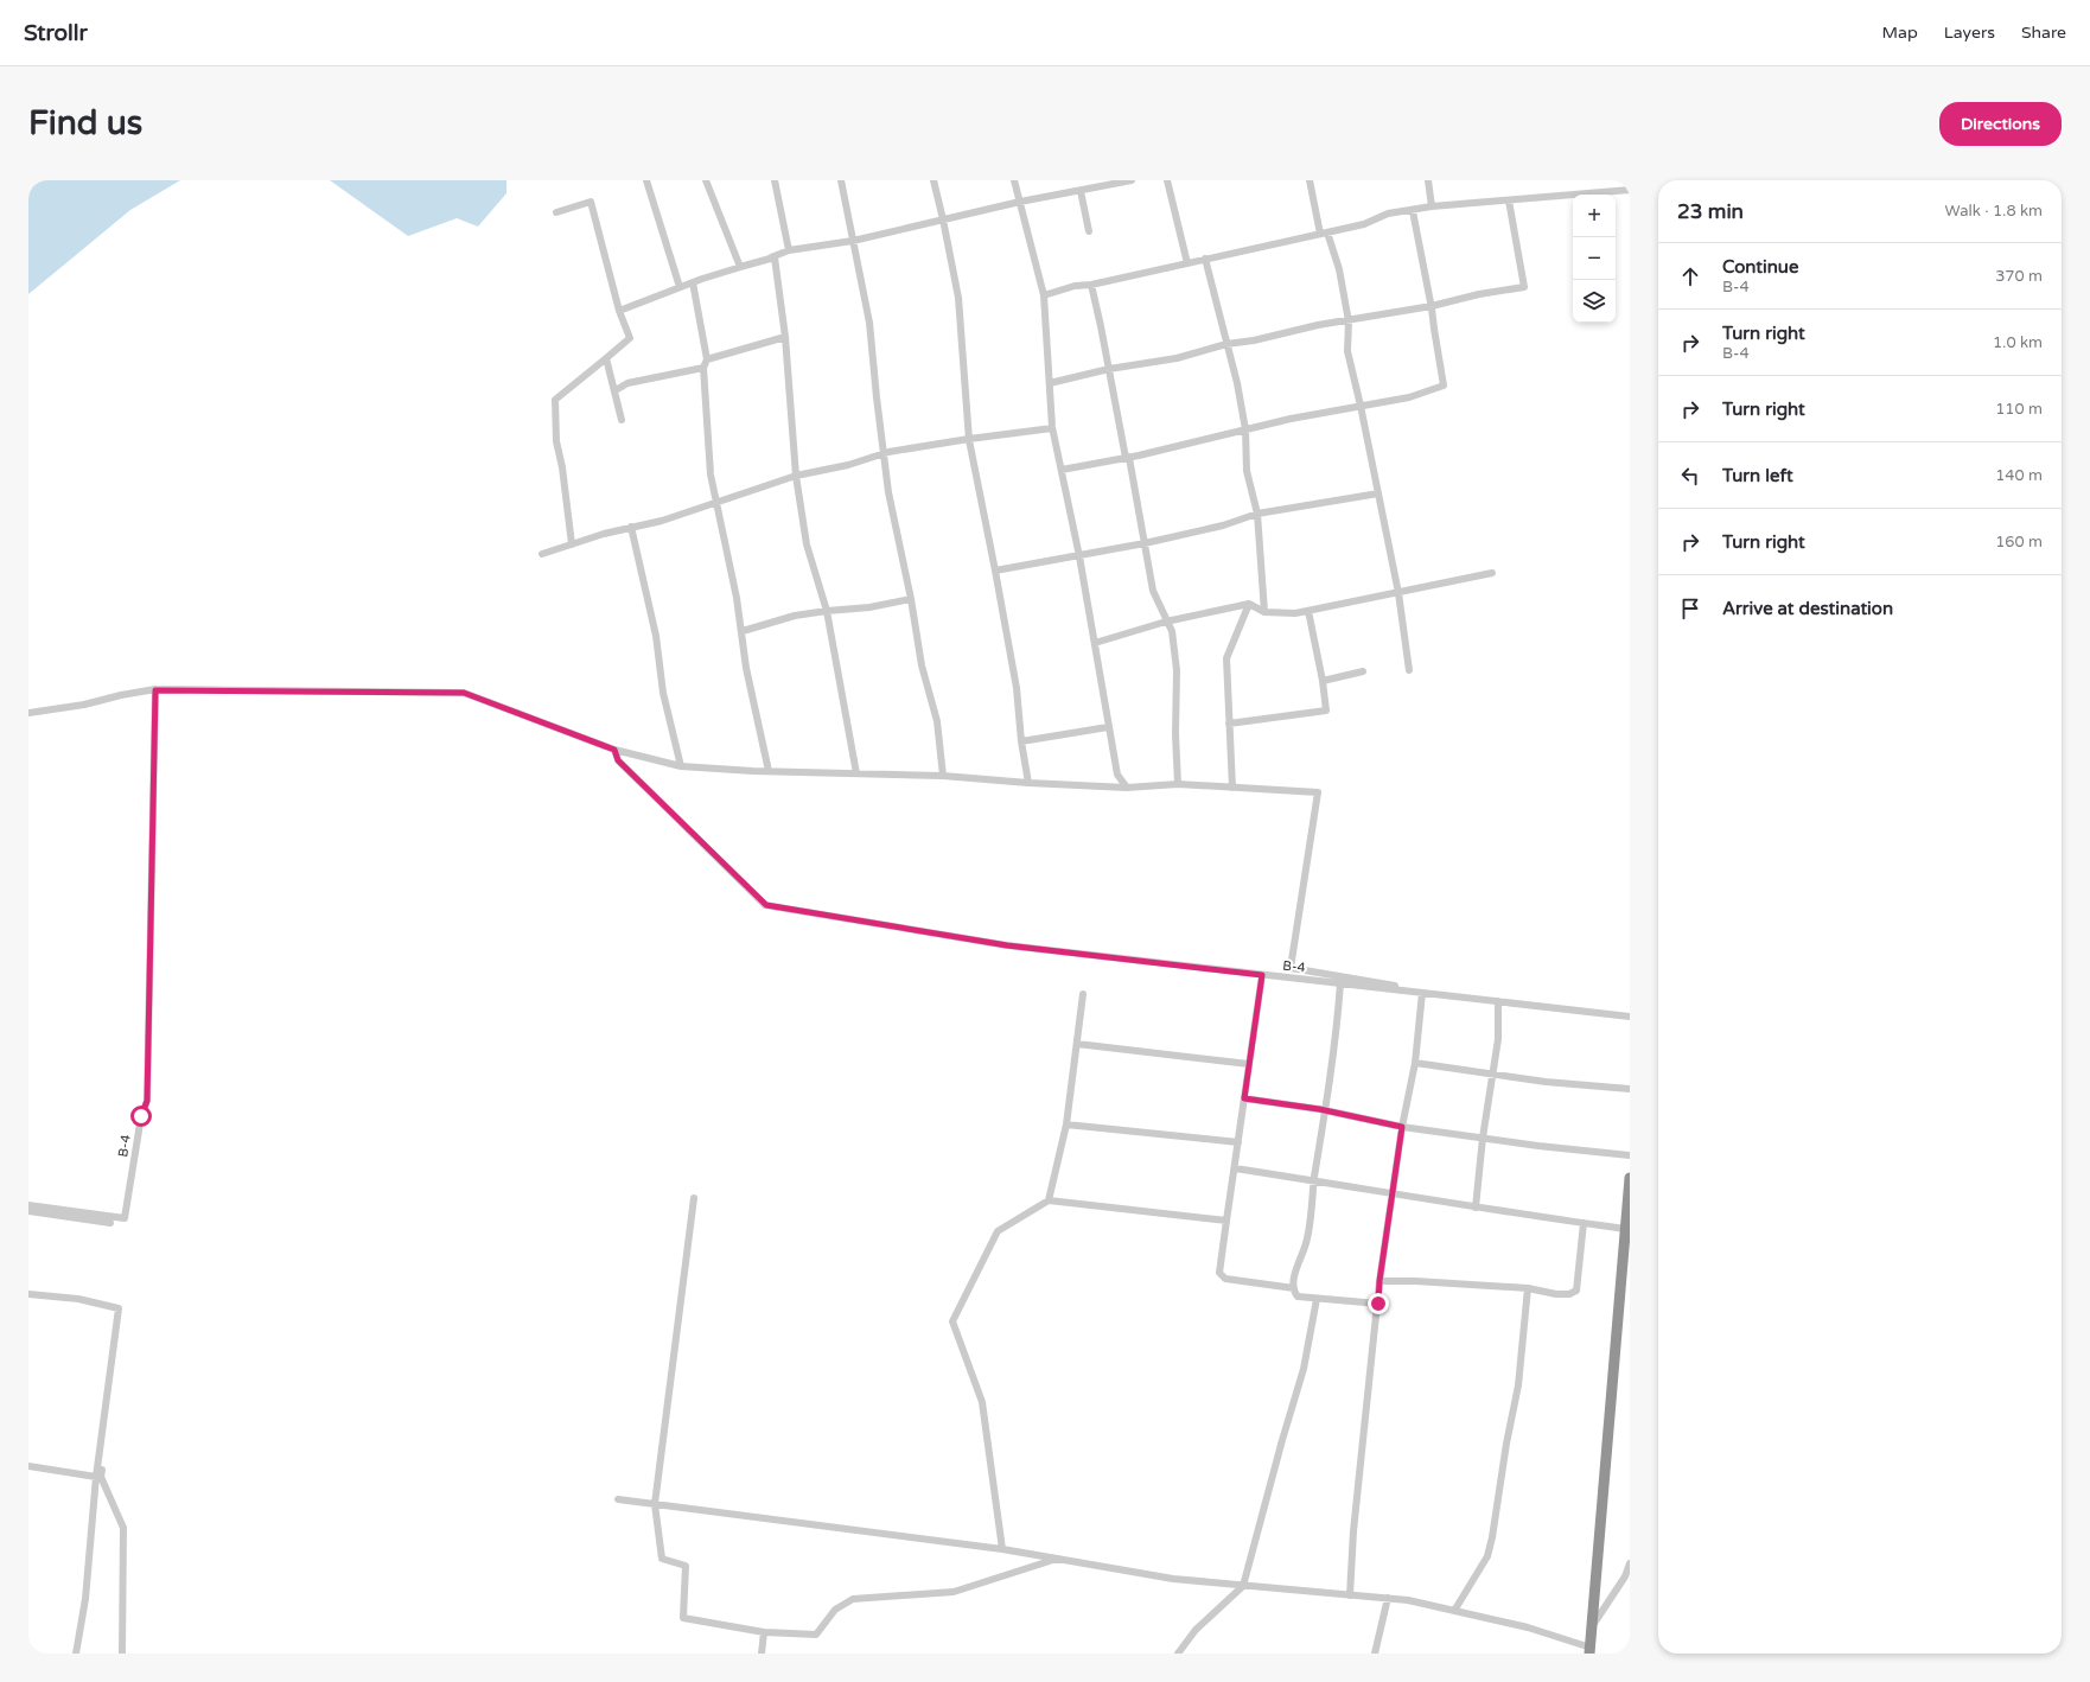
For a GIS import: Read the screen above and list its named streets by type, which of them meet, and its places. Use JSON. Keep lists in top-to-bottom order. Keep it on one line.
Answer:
{"streets":{"street":["B-4"]},"page":{"header":"Strollr","nav":["Map","Layers","Share"],"buttons":"Directions","title":"Find us","heading":["23 min","Walk · 1.8 km"],"map_buttons":["+","−"],"list":[["Continue","B-4","370 m"],["Turn right","B-4","1.0 km"],["Turn right","110 m"],["Turn left","140 m"],["Turn right","160 m"],"Arrive at destination"]}}
